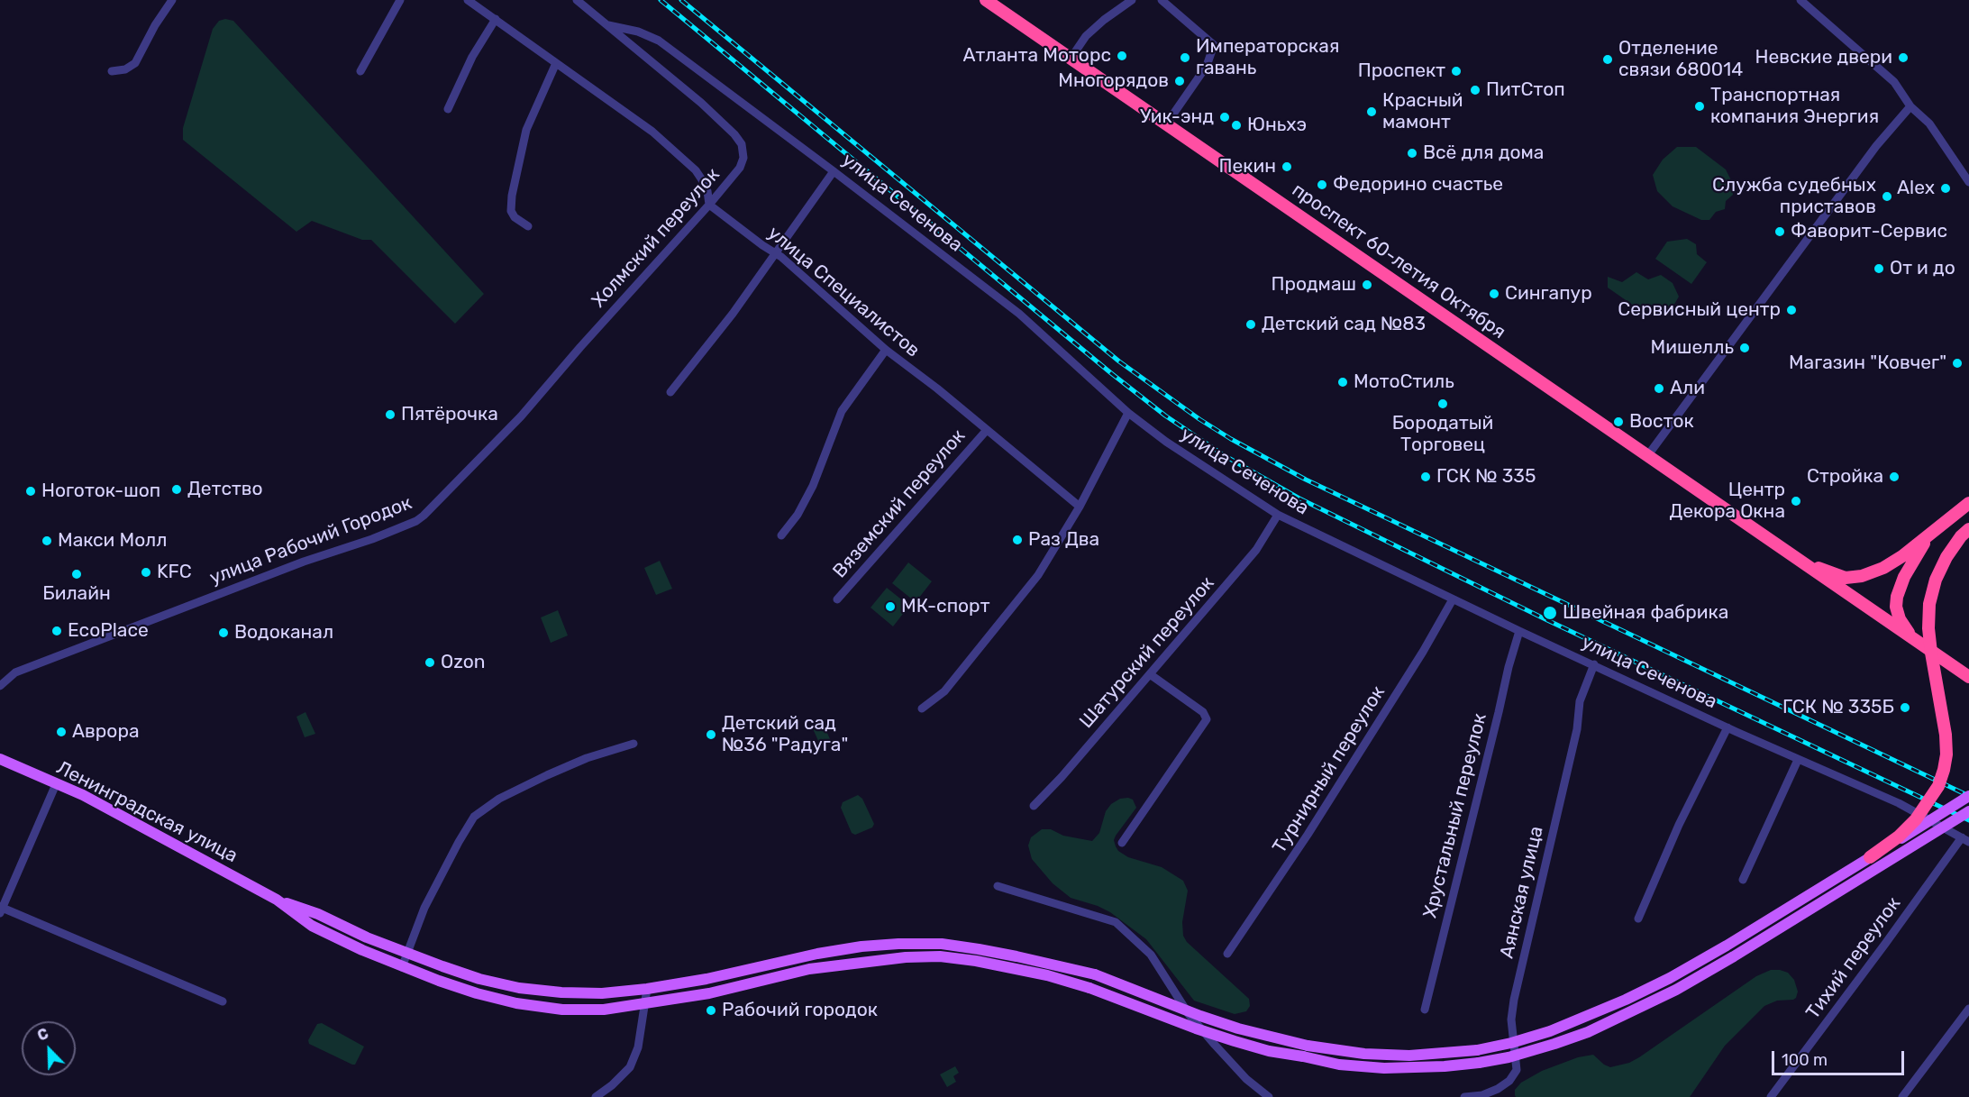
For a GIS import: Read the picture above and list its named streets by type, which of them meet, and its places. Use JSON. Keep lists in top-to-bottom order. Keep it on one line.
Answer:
{"streets":{"highway":["проспект 60-летия Октября"],"main road":["Ленинградская улица"],"street":["улица Сеченова","Холмский переулок","улица Специалистов","Вяземский переулок","улица Рабочий Городок","Шатурский переулок","Турнирный переулок","Хрустальный переулок","Аянская улица","Тихий переулок"]},"crossings":[["улица Сеченова","Холмский переулок"],["улица Сеченова","Шатурский переулок"],["улица Сеченова","Турнирный переулок"],["улица Сеченова","Хрустальный переулок"],["улица Сеченова","Аянская улица"],["улица Сеченова","Тихий переулок"],["Холмский переулок","улица Специалистов"],["Холмский переулок","улица Рабочий Городок"],["улица Специалистов","Вяземский переулок"]],"places":["Атланта Моторс","Императорская гавань","Невские двери","Отделение связи 680014","Проспект","Многорядов","ПитСтоп","Транспортная компания Энергия","Красный мамонт","Уик-энд","Юньхэ","Всё для дома","Пекин","Федорино счастье","Alex","Служба судебных приставов","Фаворит-Сервис","От и до","Продмаш","Сингапур","Сервисный центр","Детский сад №83","Мишелль","Магазин \"Ковчег\"","МотоСтиль","Али","Бородатый Торговец","Пятёрочка","Восток","ГСК № 335","Стройка","Детство","Ноготок-шоп","Центр Декора Окна","Раз Два","Макси Молл","KFC","Билайн","МК-спорт","Швейная фабрика","EcoPlace","Водоканал","Ozon","ГСК № 335Б","Аврора","Детский сад №36 \"Радуга\"","Рабочий городок"],"scale_bar":"100 m","north":"top left"}
